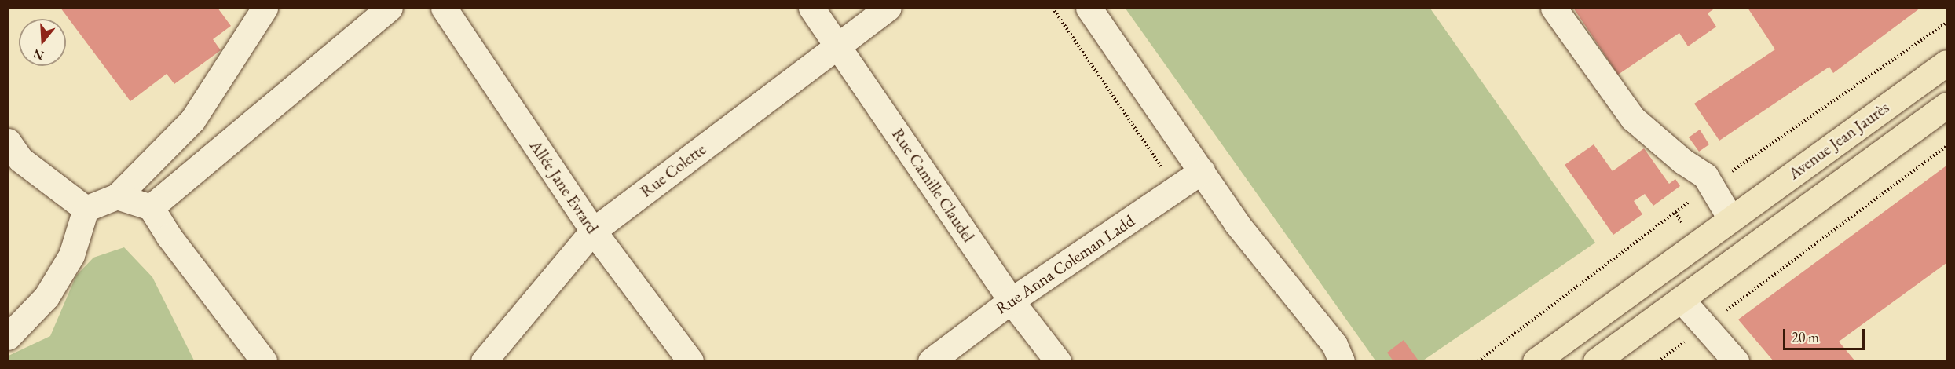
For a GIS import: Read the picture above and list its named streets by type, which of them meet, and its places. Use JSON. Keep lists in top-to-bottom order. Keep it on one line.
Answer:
{"streets":{"main road":["Avenue Jean Jaurès"],"street":["Rue Colette","Rue Camille Claudel","Allée Jane Evrard","Rue Anna Coleman Ladd"]},"crossings":[["Rue Colette","Rue Camille Claudel"],["Rue Colette","Allée Jane Evrard"],["Rue Camille Claudel","Rue Anna Coleman Ladd"]],"scale_bar":"20 m","north":"bottom"}
